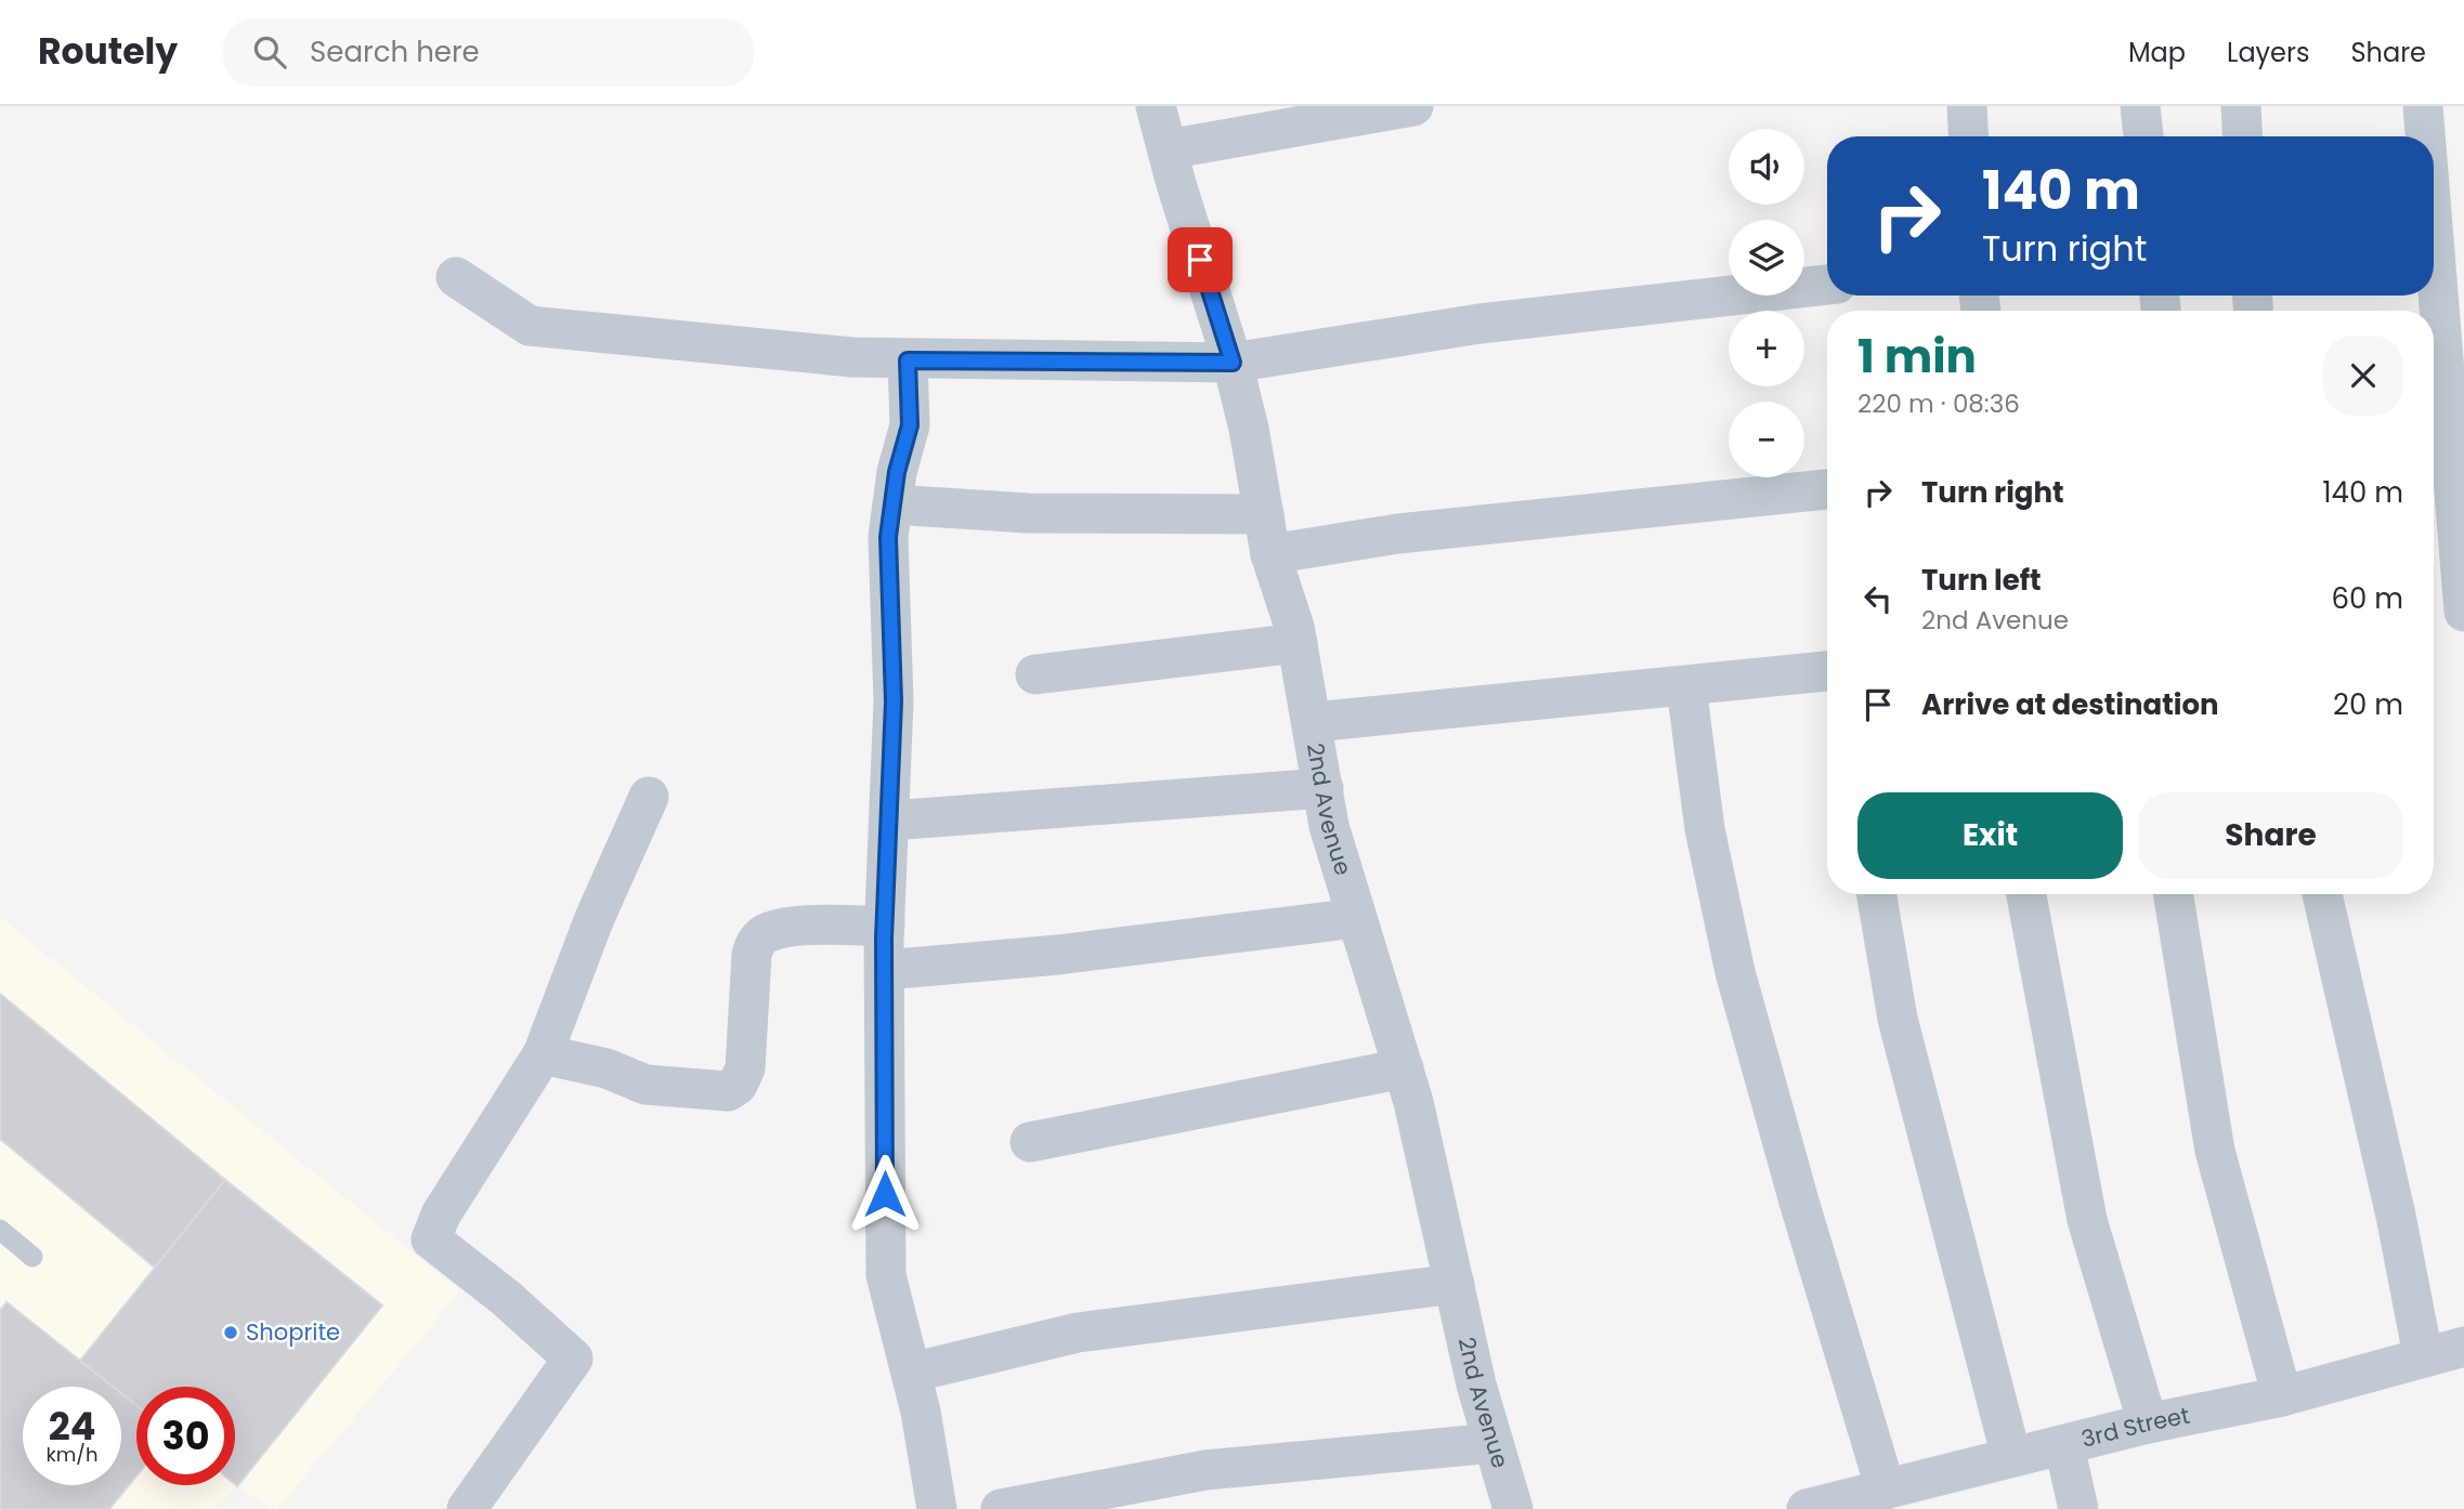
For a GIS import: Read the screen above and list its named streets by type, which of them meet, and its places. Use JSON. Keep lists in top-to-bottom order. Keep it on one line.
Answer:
{"streets":{"street":["2nd Avenue","3rd Street"]},"places":["Shoprite"],"page":{"header":"Routely","search":"Search here","nav":["Map","Layers","Share"],"map_buttons":["+","−"],"turn":["140 m","Turn right"],"heading":["1 min","220 m · 08:36"],"list":[{"name":"Turn right","value":"140 m"},{"name":"Turn left","note":"2nd Avenue","value":"60 m"},{"name":"Arrive at destination","value":"20 m"}],"buttons":["Exit","Share"],"speed":"24 km/h","limit":"30"}}
